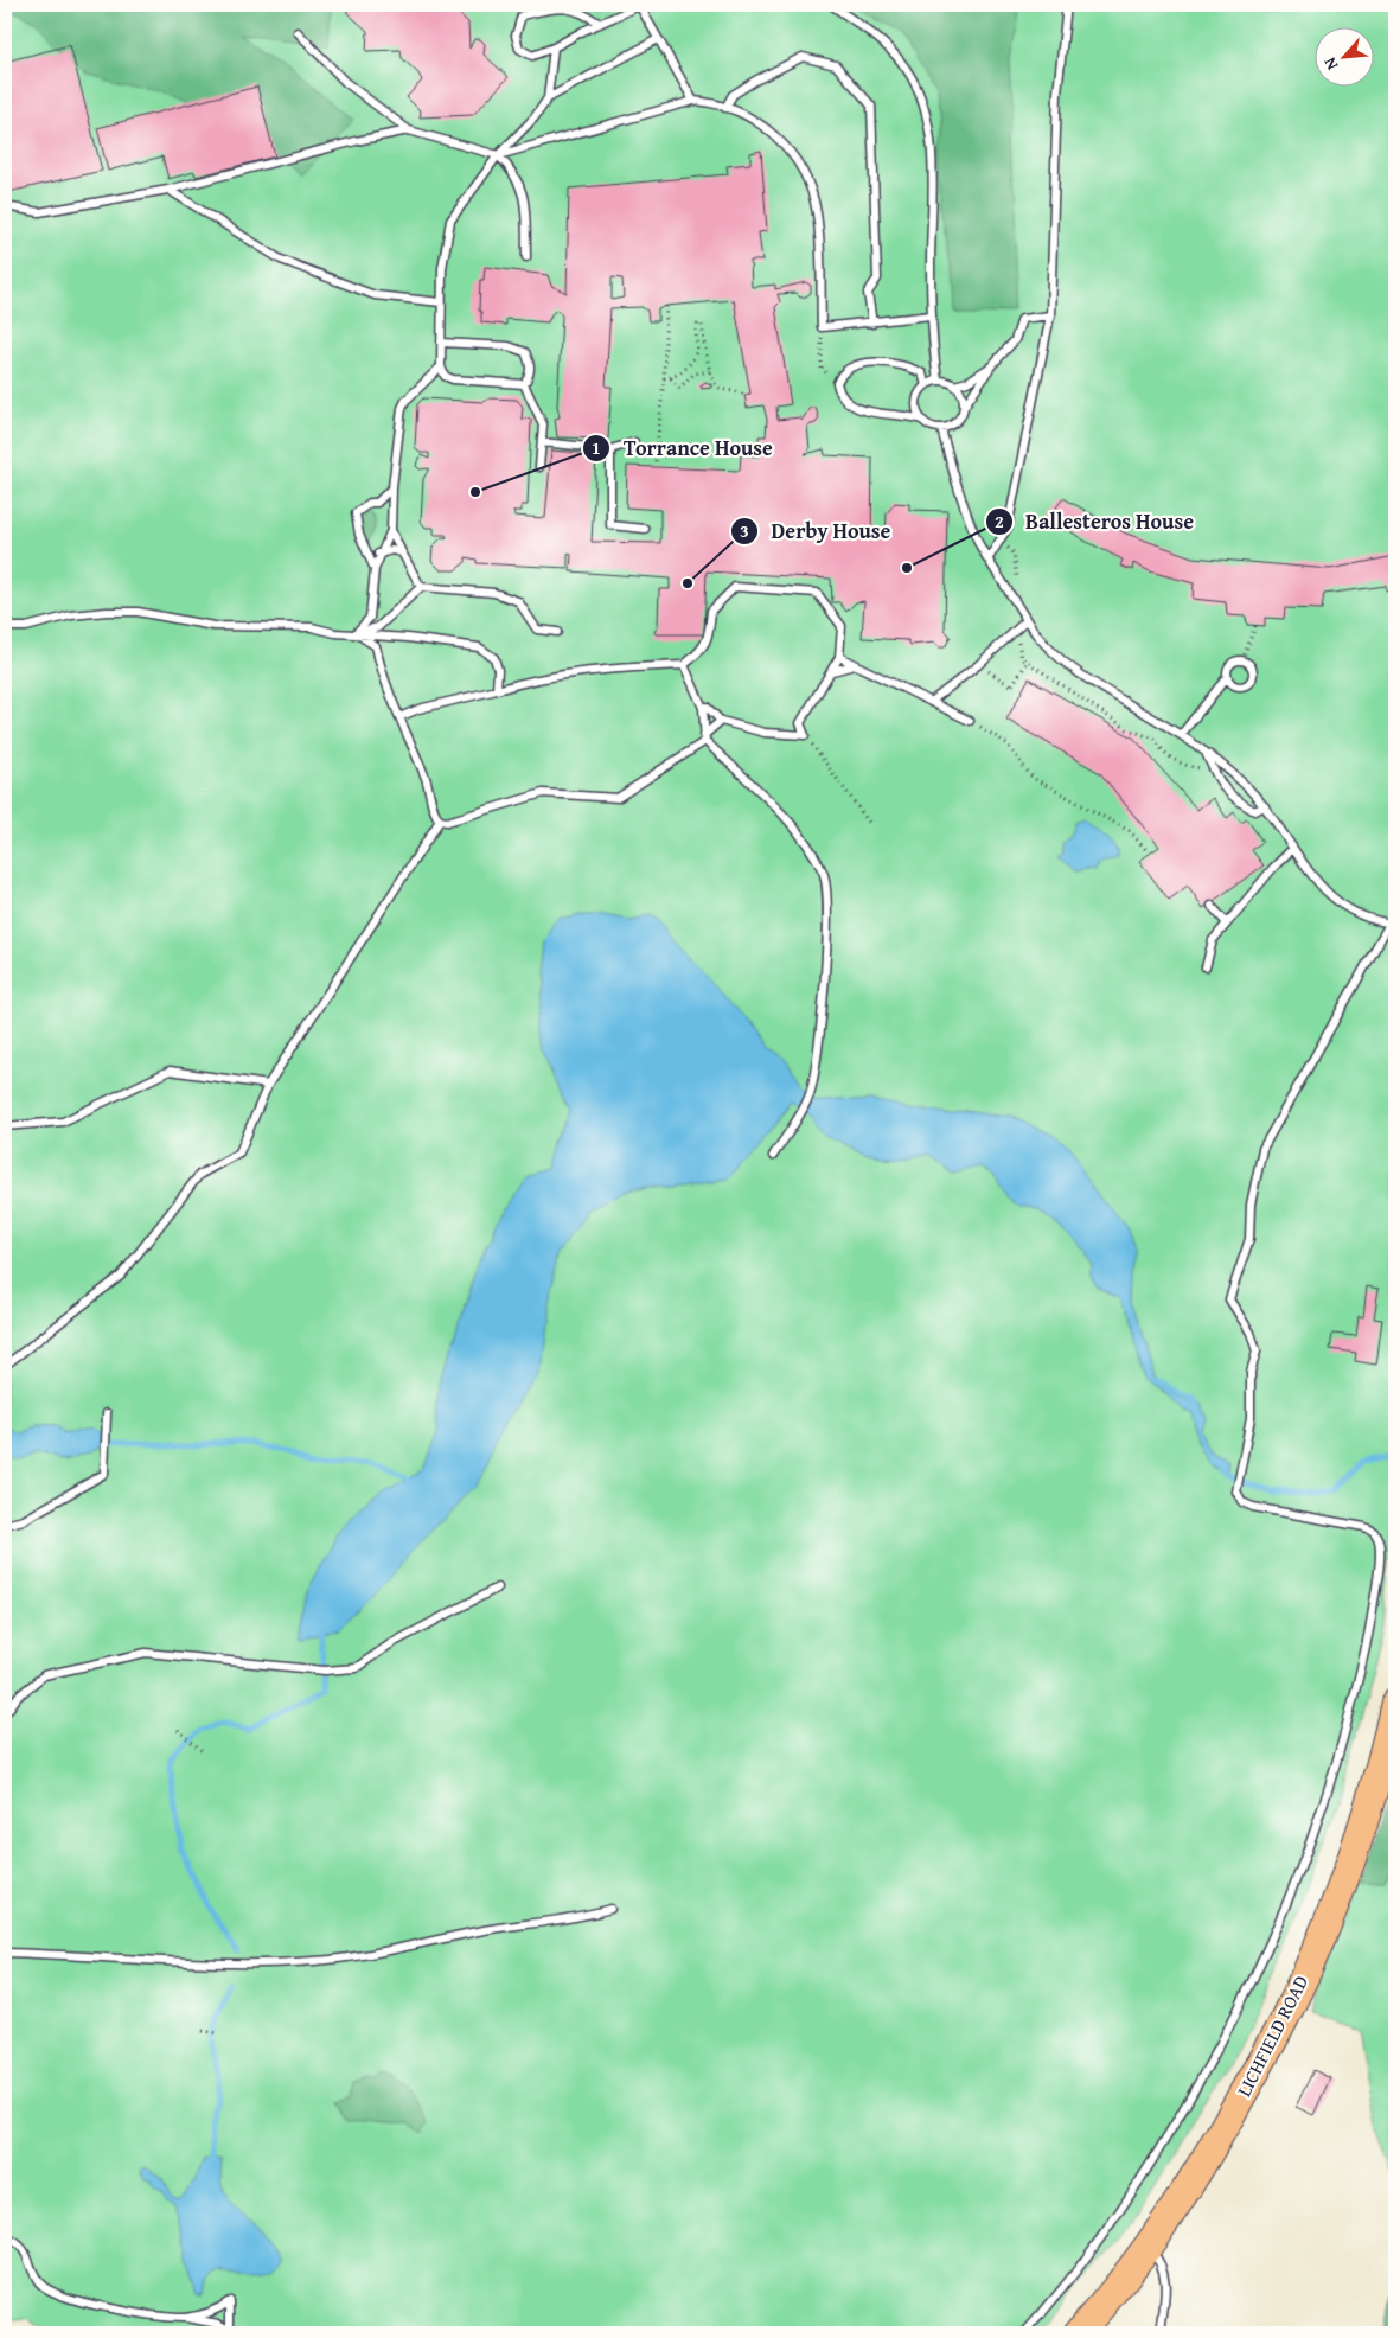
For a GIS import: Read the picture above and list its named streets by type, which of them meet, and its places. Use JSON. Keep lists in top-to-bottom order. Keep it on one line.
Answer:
{"streets":{"highway":["LICHFIELD ROAD"]},"places":["Torrance House","Ballesteros House","Derby House"],"north":"bottom left"}
